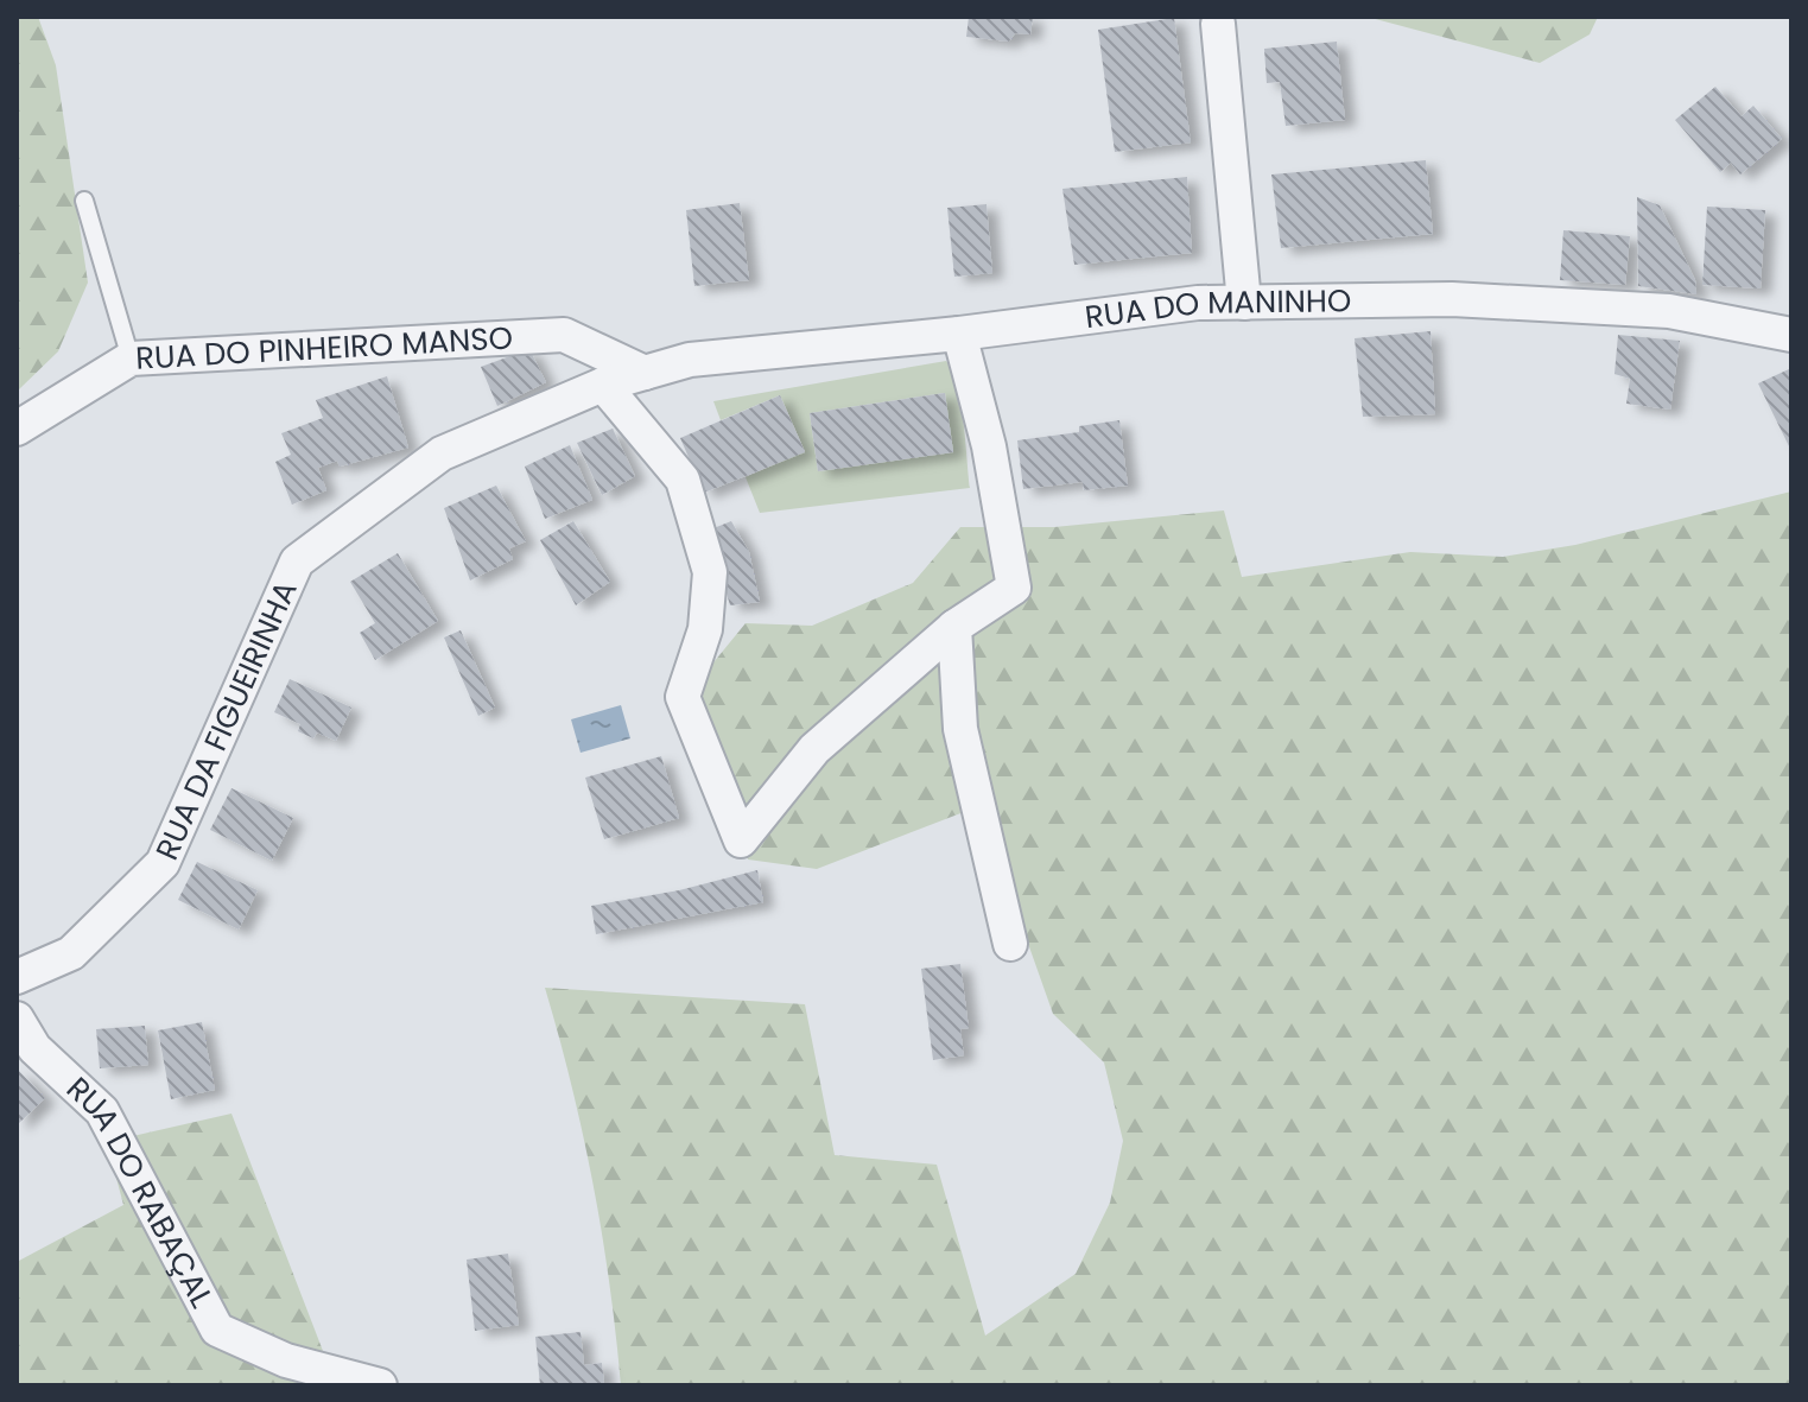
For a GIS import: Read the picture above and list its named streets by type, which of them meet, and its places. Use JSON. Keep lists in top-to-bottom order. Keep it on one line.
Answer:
{"streets":{"street":["RUA DO MANINHO","RUA DO PINHEIRO MANSO","RUA DA FIGUEIRINHA","RUA DO RABAÇAL"]},"crossings":[["RUA DO MANINHO","RUA DO PINHEIRO MANSO"],["RUA DO MANINHO","RUA DA FIGUEIRINHA"],["RUA DO PINHEIRO MANSO","RUA DA FIGUEIRINHA"]]}
